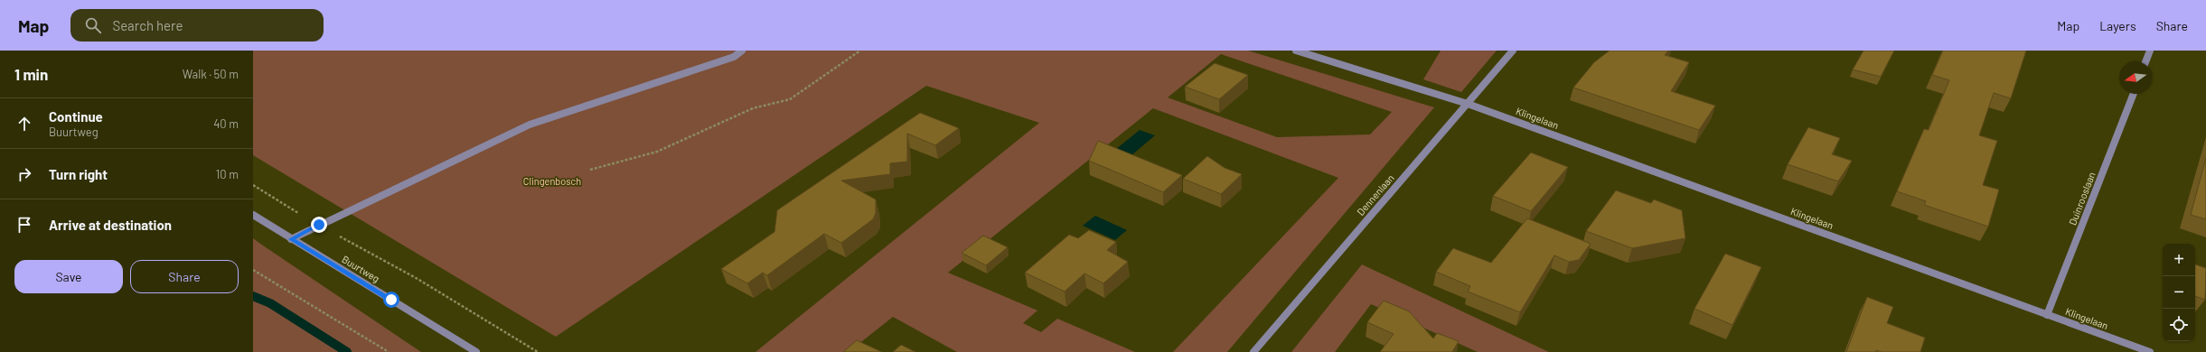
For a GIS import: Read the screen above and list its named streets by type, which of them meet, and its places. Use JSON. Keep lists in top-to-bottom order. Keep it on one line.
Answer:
{"streets":{"street":["Klingelaan","Dennenlaan","Duinrooslaan","Buurtweg"]},"crossings":[["Klingelaan","Dennenlaan"],["Klingelaan","Duinrooslaan"]],"parks":["Clingenbosch"],"north":"left","page":{"header":"Map","search":"Search here","nav":["Map","Layers","Share"],"heading":["1 min","Walk · 50 m"],"list":[["Continue","Buurtweg","40 m"],["Turn right","10 m"],"Arrive at destination"],"map_buttons":["+","−"],"buttons":["Save","Share"]}}
